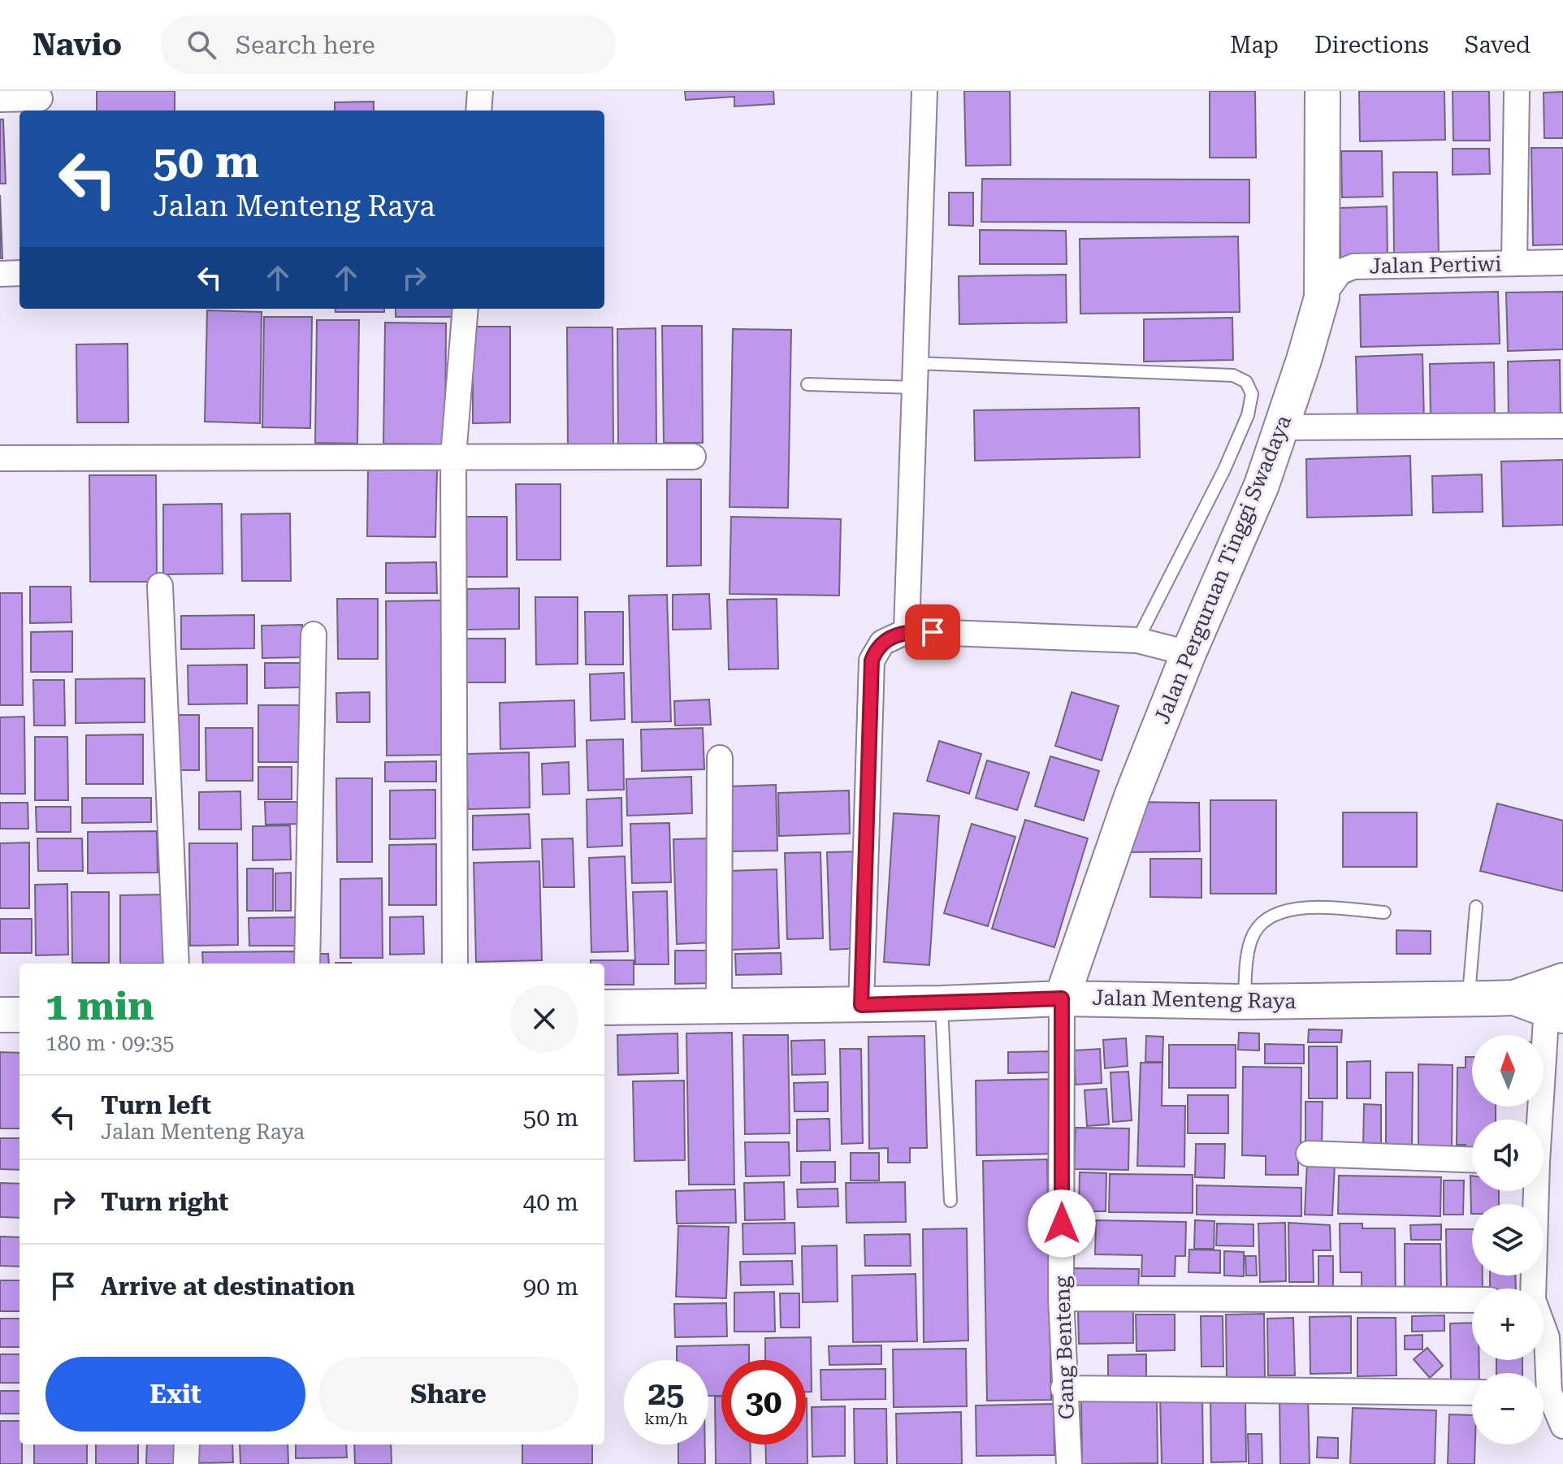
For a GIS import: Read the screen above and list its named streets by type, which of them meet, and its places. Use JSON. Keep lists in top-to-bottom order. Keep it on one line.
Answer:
{"streets":{"street":["Jalan Pertiwi","Jalan Perguruan Tinggi Swadaya","Jalan Menteng Raya","Gang Benteng"]},"crossings":[["Jalan Pertiwi","Jalan Perguruan Tinggi Swadaya"],["Jalan Perguruan Tinggi Swadaya","Jalan Menteng Raya"],["Jalan Perguruan Tinggi Swadaya","Gang Benteng"],["Jalan Menteng Raya","Gang Benteng"]],"north":"top","page":{"header":"Navio","search":"Search here","nav":["Map","Directions","Saved"],"turn":["50 m","Jalan Menteng Raya"],"heading":["1 min","180 m · 09:35"],"map_buttons":["+","−"],"list":[{"name":"Turn left","note":"Jalan Menteng Raya","value":"50 m"},{"name":"Turn right","value":"40 m"},{"name":"Arrive at destination","value":"90 m"}],"buttons":["Exit","Share"],"speed":"25 km/h","limit":"30"}}
